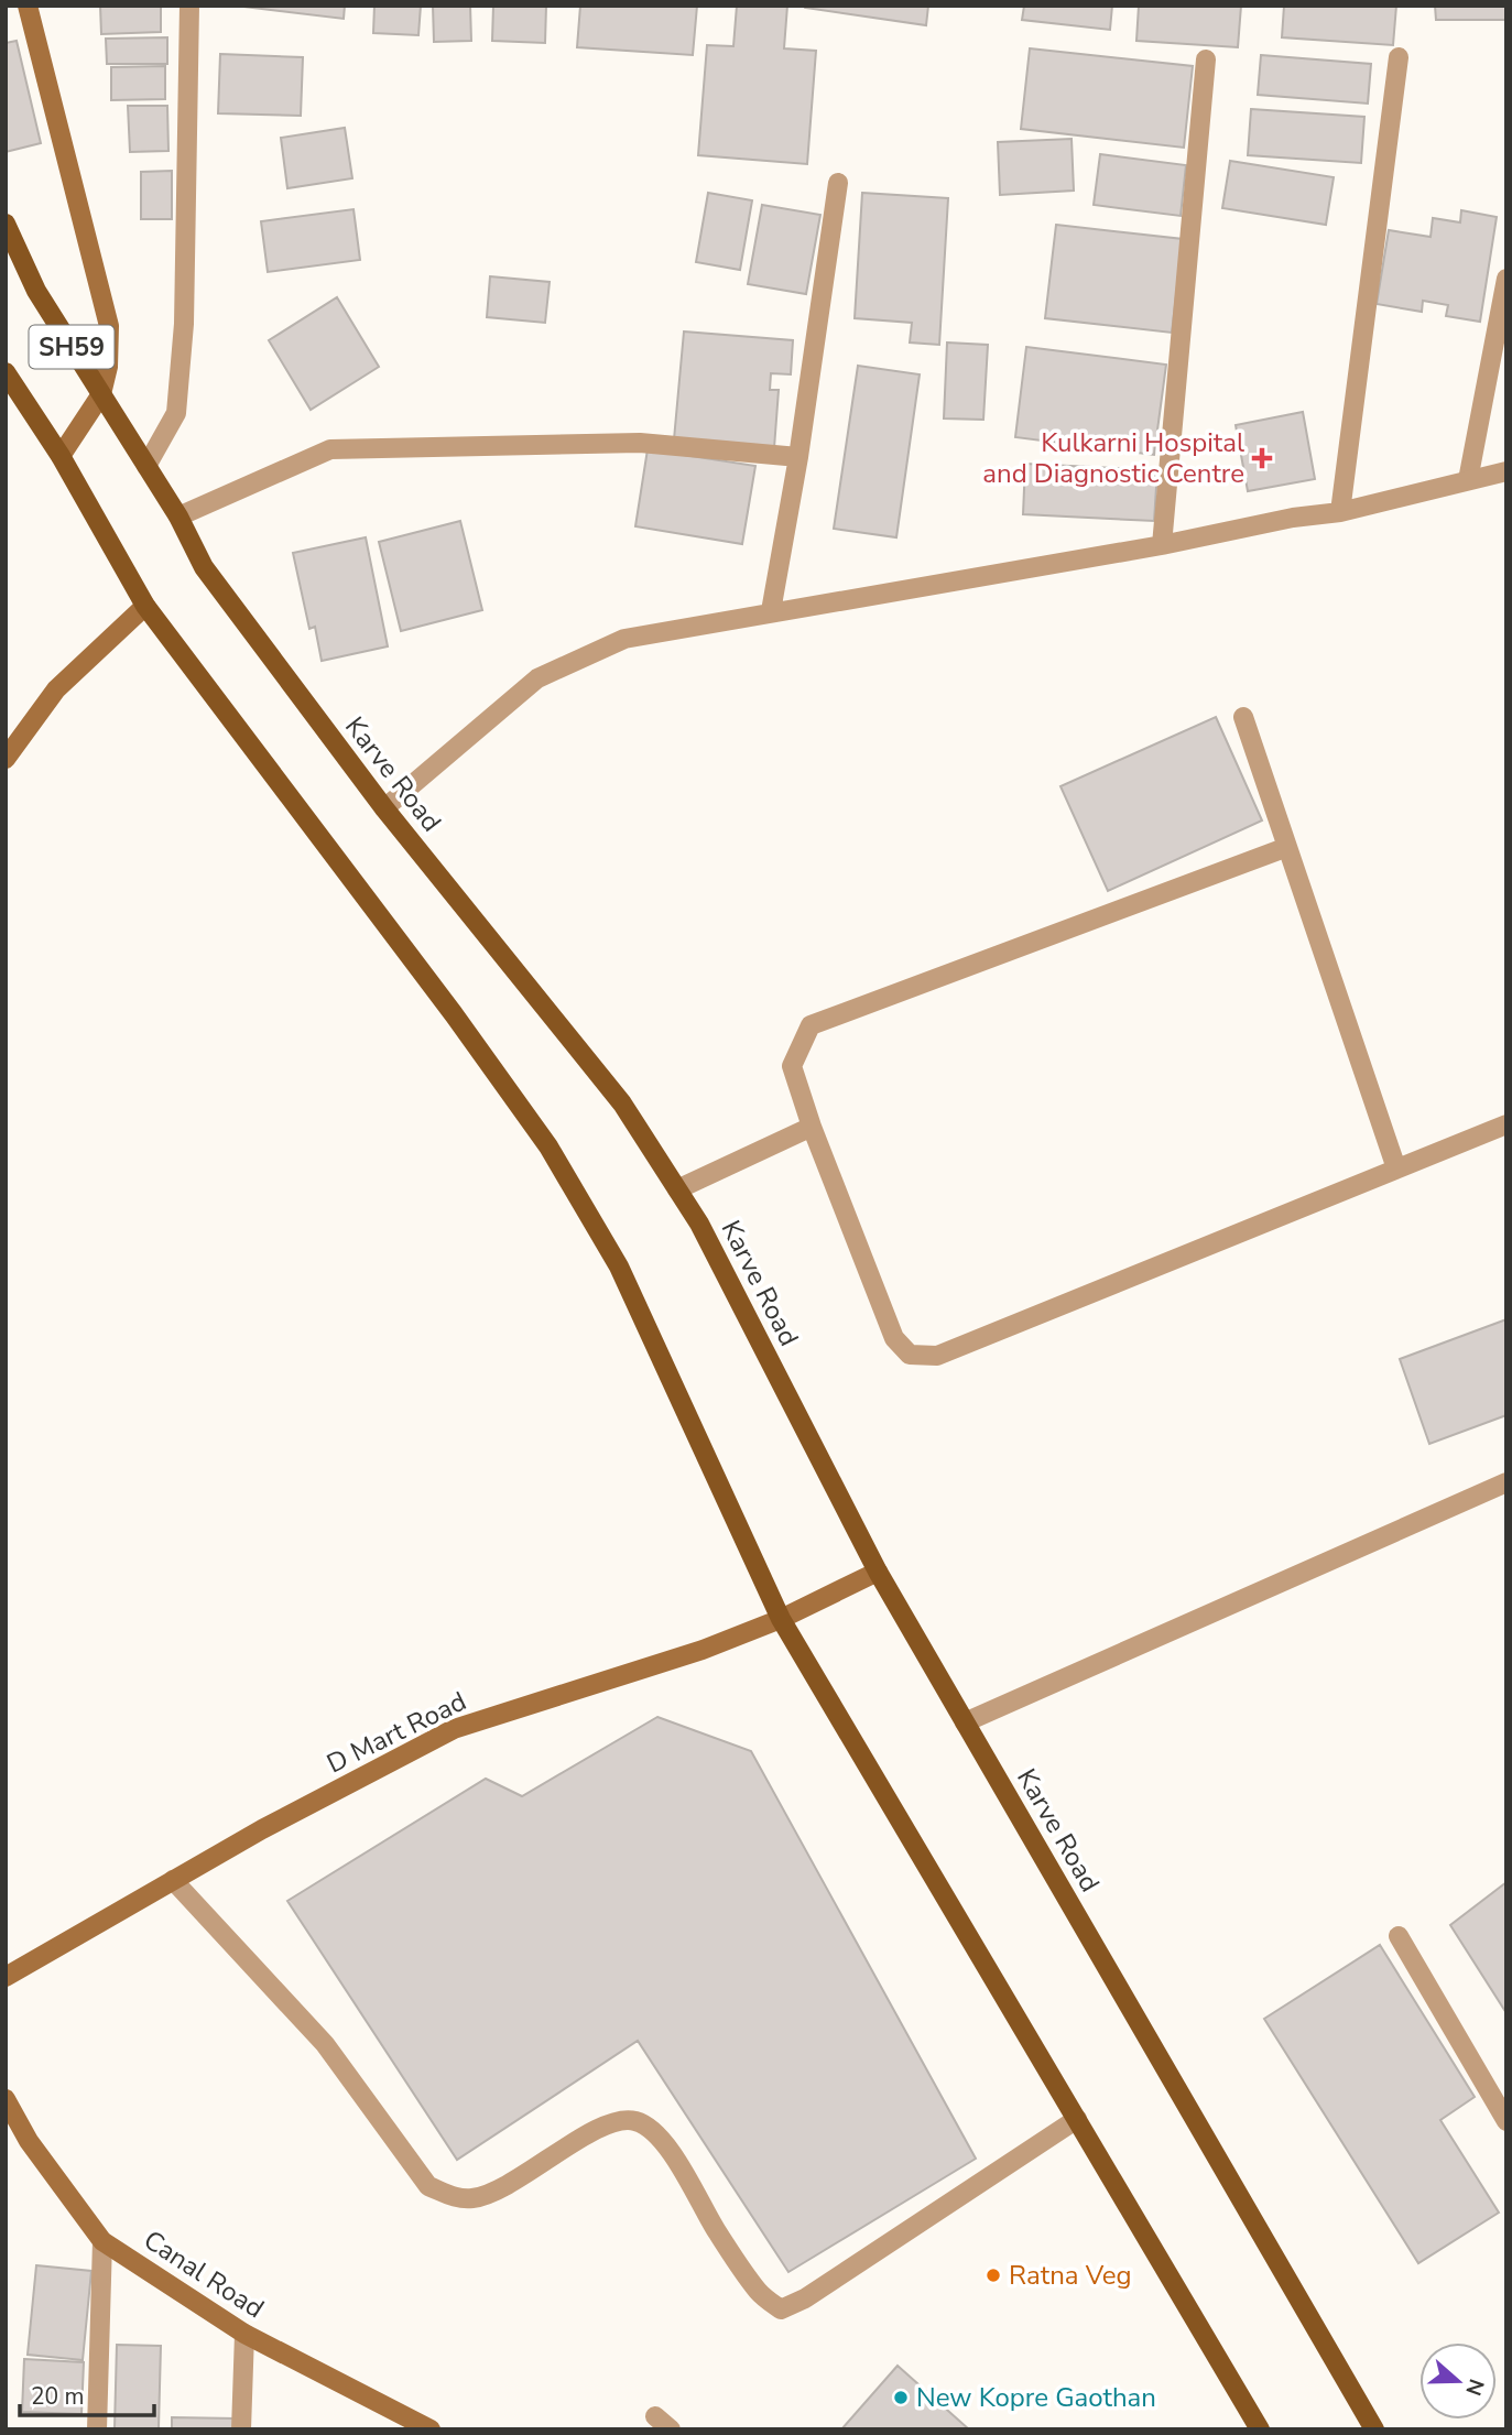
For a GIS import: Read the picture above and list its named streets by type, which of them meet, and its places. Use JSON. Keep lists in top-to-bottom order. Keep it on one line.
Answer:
{"streets":{"main road":["SH59","Karve Road"],"street":["D Mart Road","Canal Road"]},"crossings":[["Karve Road","D Mart Road"]],"places":{"health":["Kulkarni Hospital and Diagnostic Centre"],"other":["Ratna Veg","New Kopre Gaothan"]},"scale_bar":"20 m","north":"right"}
